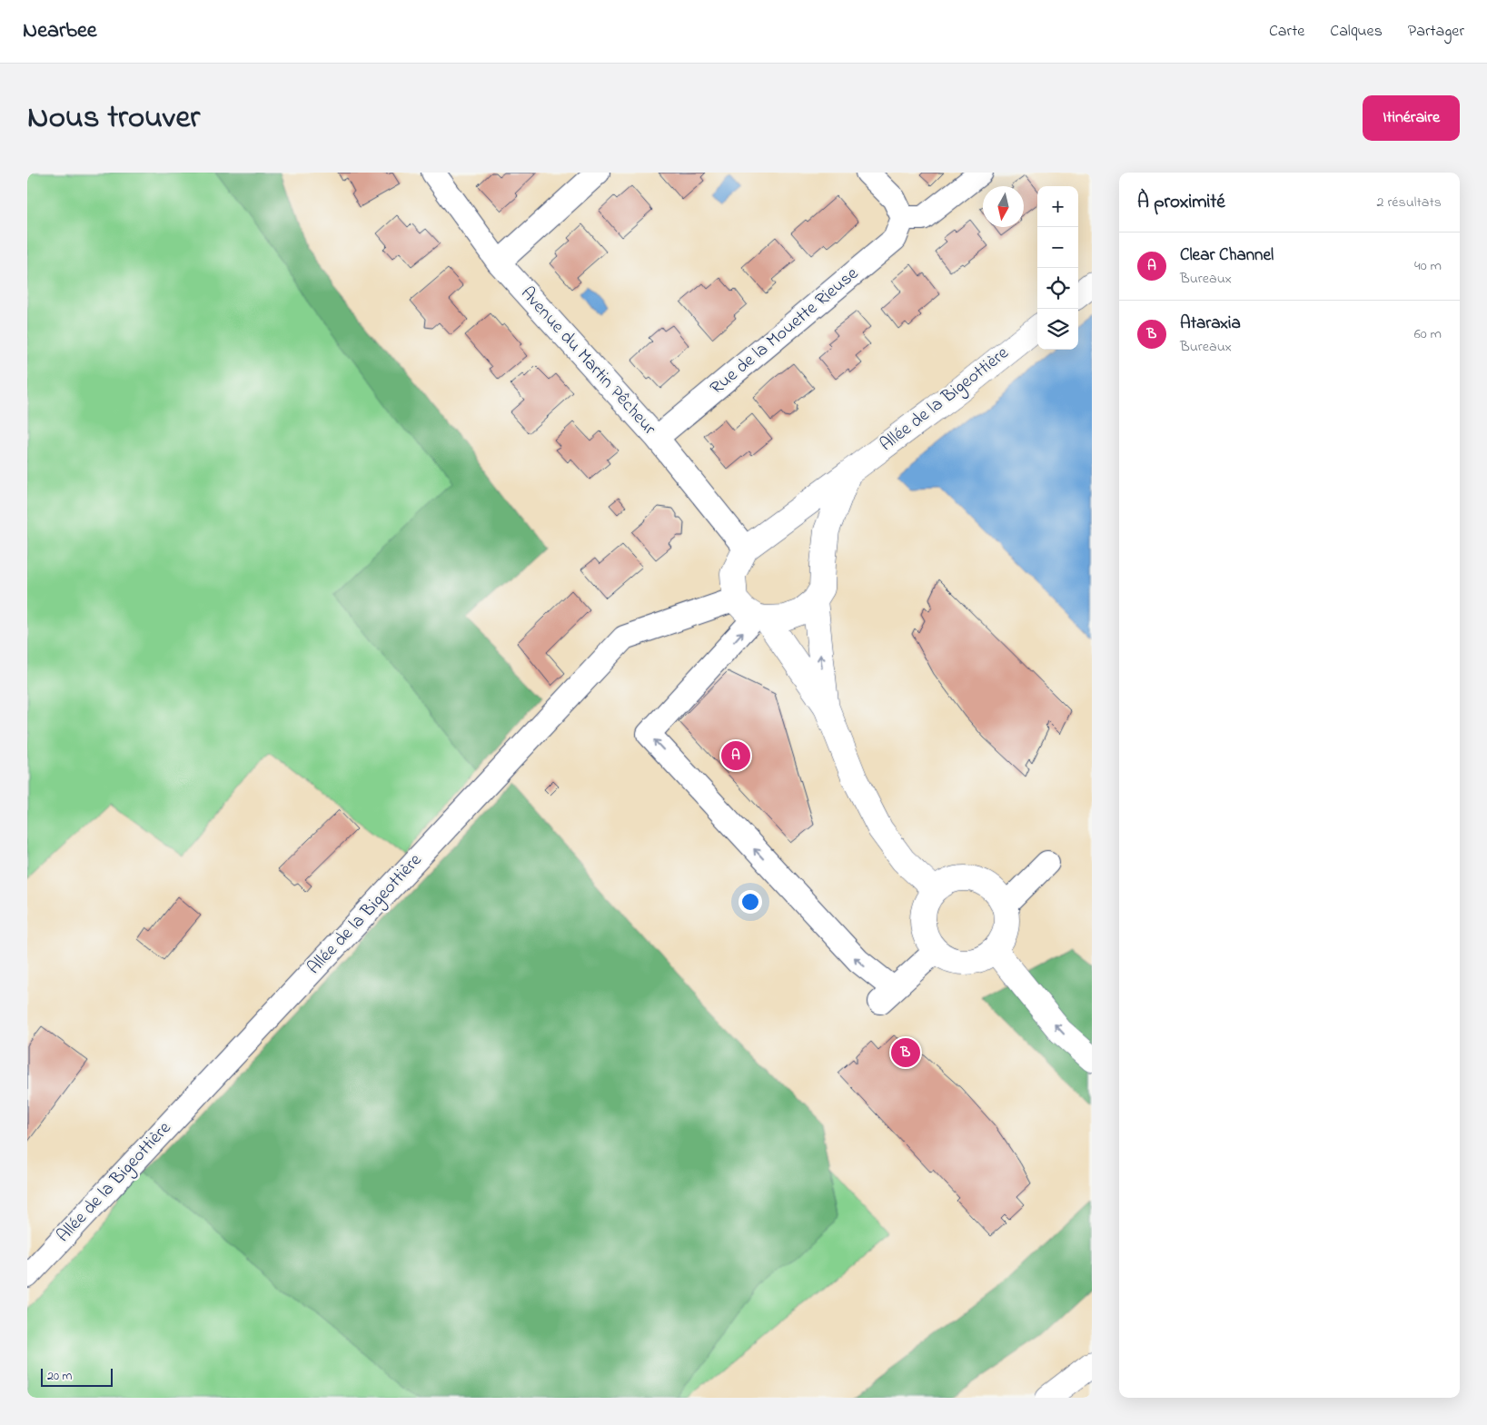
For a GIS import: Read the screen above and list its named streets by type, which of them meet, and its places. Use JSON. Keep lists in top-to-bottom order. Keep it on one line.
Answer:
{"streets":{"main road":["Allée de la Bigeottière"],"street":["Rue de la Mouette Rieuse","Avenue du Martin Pêcheur"]},"crossings":[["Rue de la Mouette Rieuse","Avenue du Martin Pêcheur"],["Avenue du Martin Pêcheur","Allée de la Bigeottière"]],"scale_bar":"20 m","north":"bottom","page":{"header":"Nearbee","nav":["Carte","Calques","Partager"],"title":"Nous trouver","buttons":"Itinéraire","heading":["À proximité","2 résultats"],"map_buttons":["+","−"],"list":[{"mark":"A","name":"Clear Channel","note":"Bureaux","value":"40 m"},{"mark":"B","name":"Ataraxia","note":"Bureaux","value":"60 m"}],"pins":["A","B"],"scale":"20 m"}}
